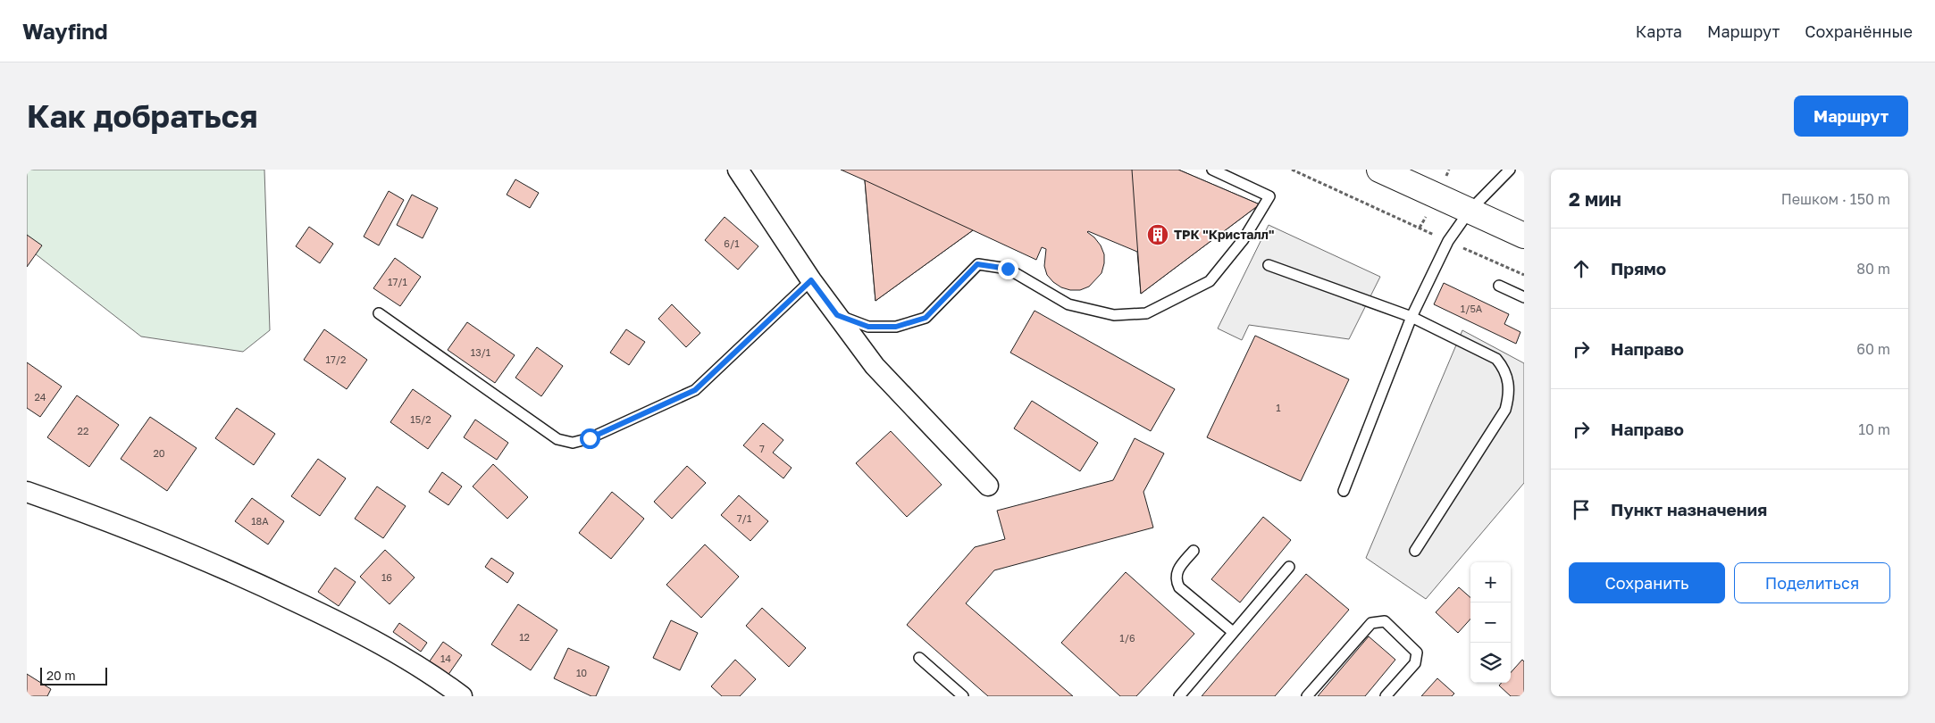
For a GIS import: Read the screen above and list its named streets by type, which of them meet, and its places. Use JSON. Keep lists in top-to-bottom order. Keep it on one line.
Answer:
{"places":{"building":["ТРК \"Кристалл\""]},"house_numbers":["6/1","17/1","1/5А","13/1","17/2","24","1","15/2","22","7","20","7/1","18А","16","12","1/6","14","10"],"scale_bar":"20 m","page":{"header":"Wayfind","nav":["Карта","Маршрут","Сохранённые"],"buttons":["Маршрут",["Сохранить","Поделиться"]],"title":"Как добраться","heading":["2 мин","Пешком · 150 m"],"list":[["Прямо","80 m"],["Направо","60 m"],["Направо","10 m"],"Пункт назначения"],"map_buttons":["+","−"],"scale":"20 m"}}
